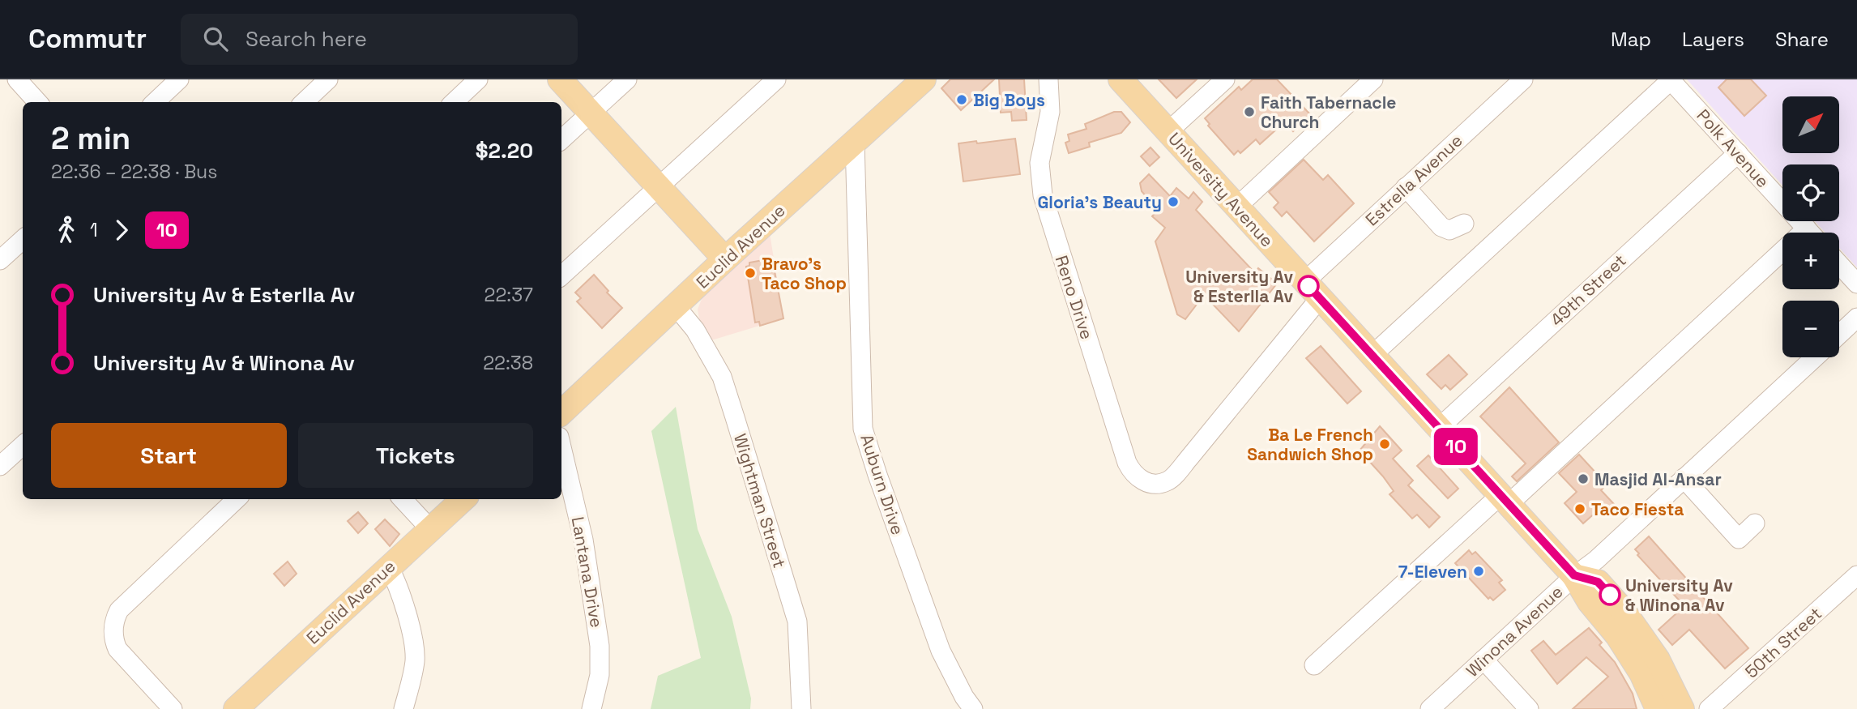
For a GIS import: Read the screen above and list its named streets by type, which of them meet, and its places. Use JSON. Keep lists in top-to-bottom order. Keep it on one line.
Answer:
{"streets":{"main road":["University Avenue","Euclid Avenue"],"street":["Polk Avenue","Estrella Avenue","49th Street","Reno Drive","Auburn Drive","Wightman Street","Lantana Drive","Winona Avenue","50th Street"]},"crossings":[["Polk Avenue","49th Street"],["Estrella Avenue","University Avenue"],["Estrella Avenue","Reno Drive"],["University Avenue","49th Street"],["University Avenue","Winona Avenue"],["Euclid Avenue","Auburn Drive"],["Euclid Avenue","Wightman Street"]],"places":["Big Boys","Faith Tabernacle Church","Gloria's Beauty","Bravo's Taco Shop","University Av & Esterlla Av","Ba Le French Sandwich Shop","Masjid Al-Ansar","Taco Fiesta","7-Eleven","University Av & Winona Av"],"lines":["bus line 10"],"north":"top right","page":{"header":"Commutr","search":"Search here","nav":["Map","Layers","Share"],"on_map":"10","map_buttons":["+","−"],"heading":["2 min","22:36 – 22:38 · Bus","$2.20"],"legs":["1","10"],"list":[{"name":"University Av & Esterlla Av","value":"22:37"},{"name":"University Av & Winona Av","value":"22:38"}],"buttons":["Start","Tickets"]}}
